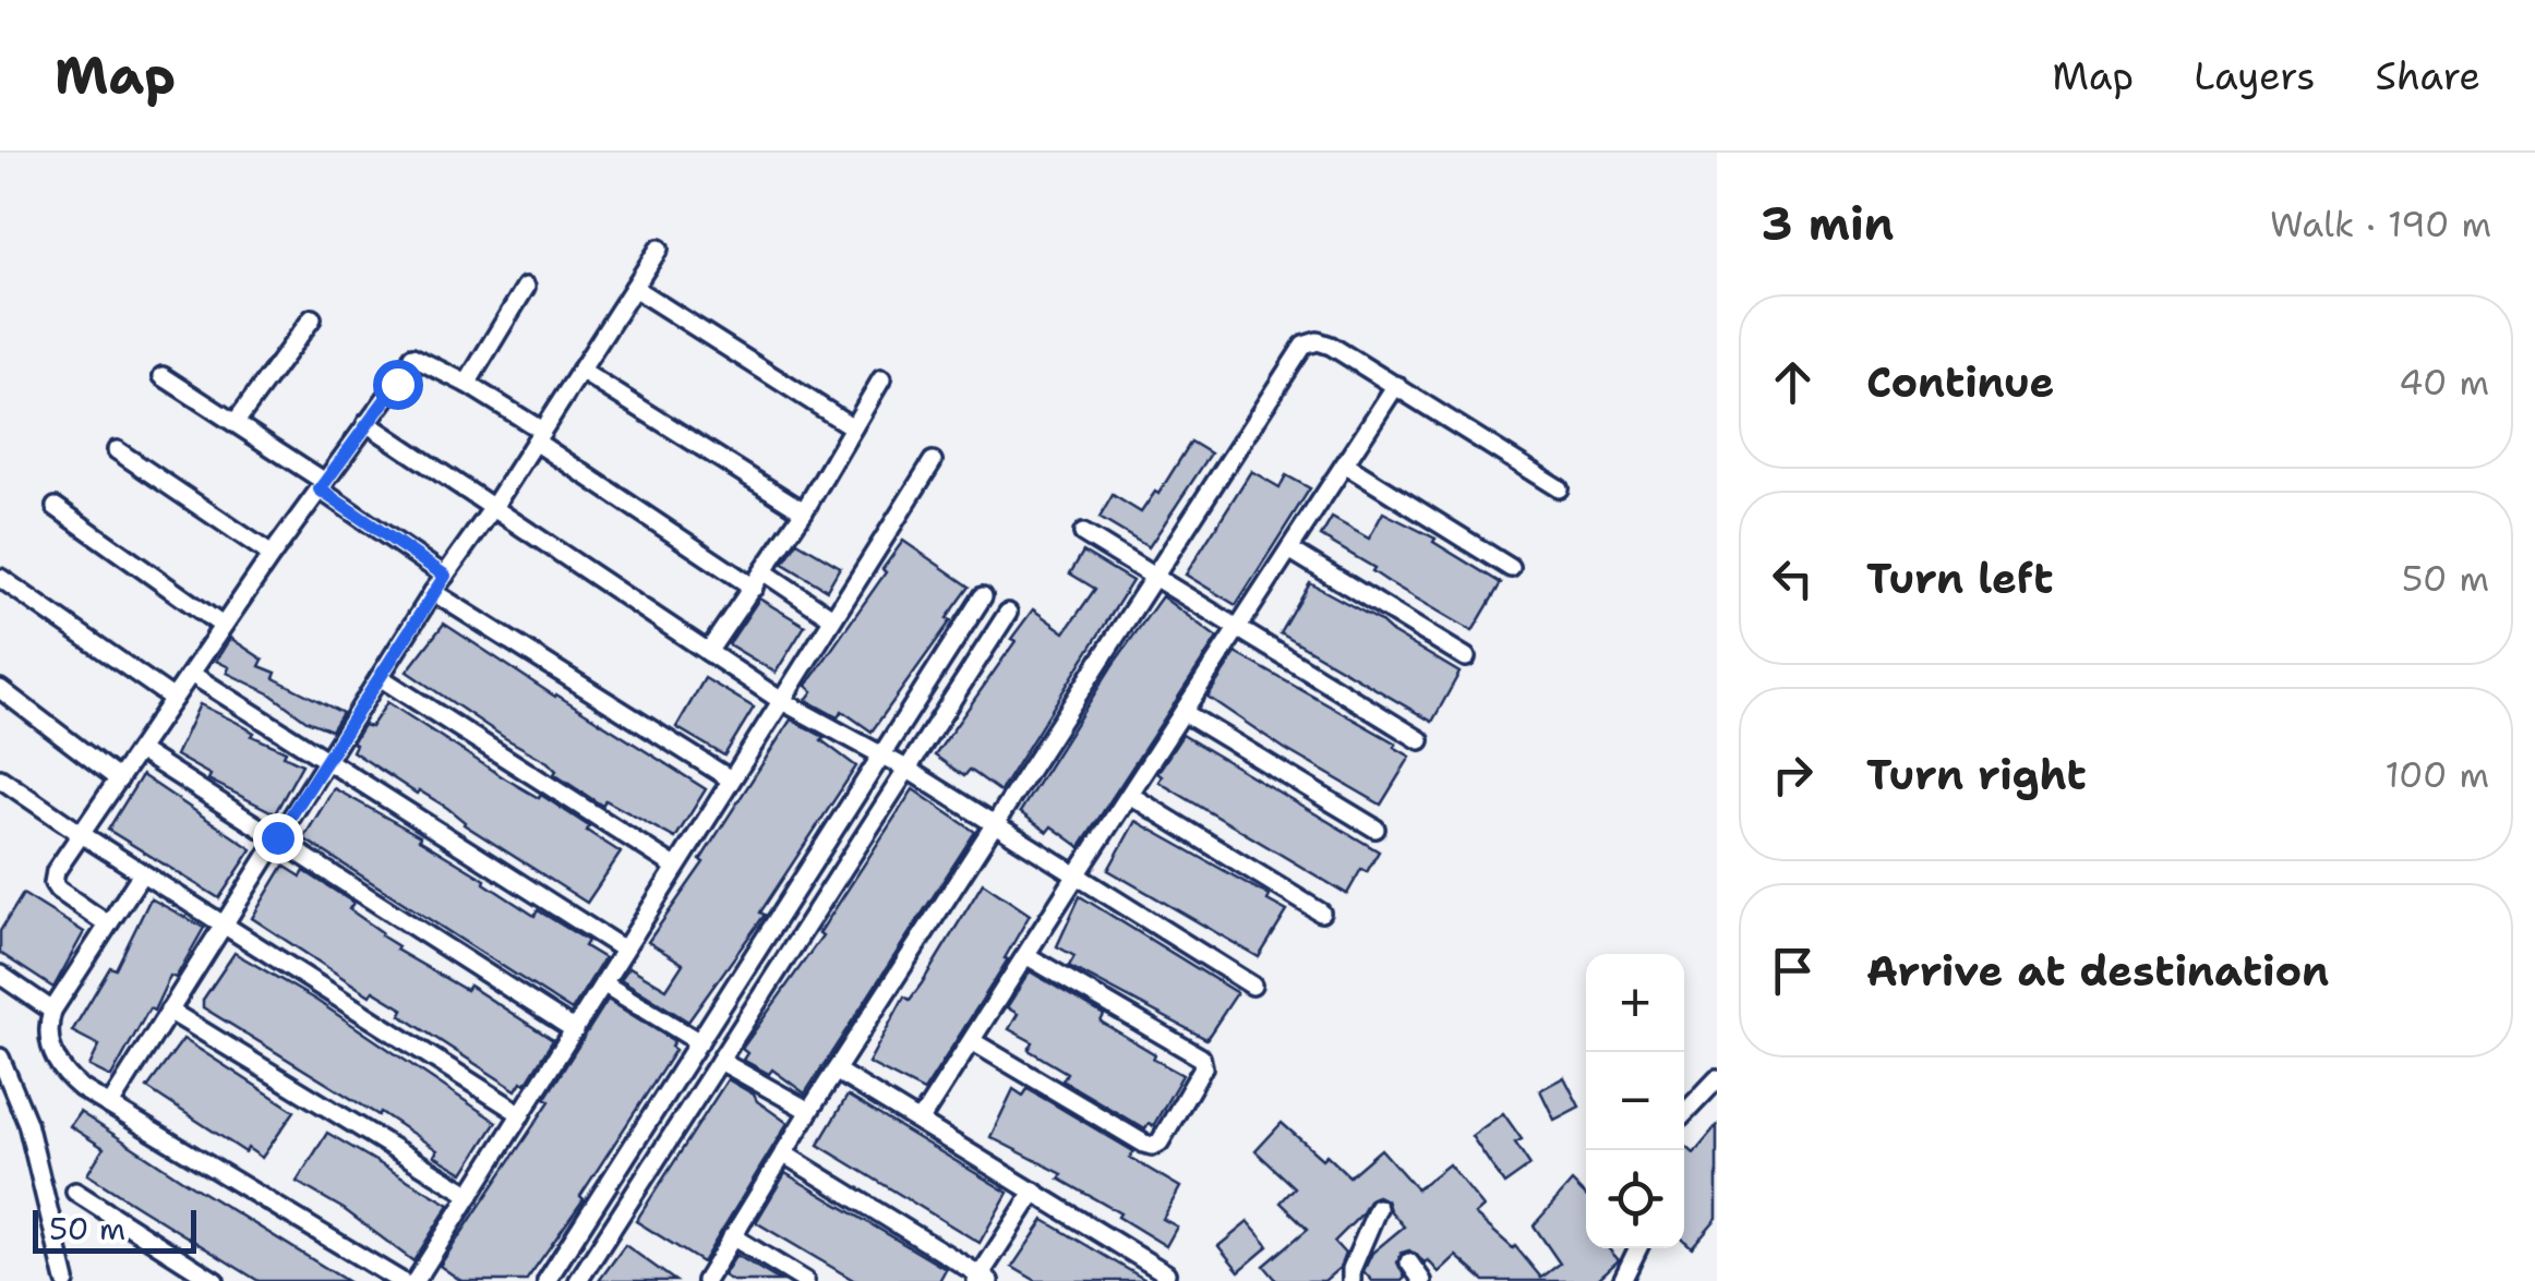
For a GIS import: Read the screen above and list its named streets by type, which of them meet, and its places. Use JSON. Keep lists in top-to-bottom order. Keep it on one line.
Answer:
{"scale_bar":"50 m","page":{"header":"Map","nav":["Map","Layers","Share"],"heading":["3 min","Walk · 190 m"],"list":[["Continue","40 m"],["Turn left","50 m"],["Turn right","100 m"],"Arrive at destination"],"map_buttons":["+","−"],"scale":"50 m"}}
